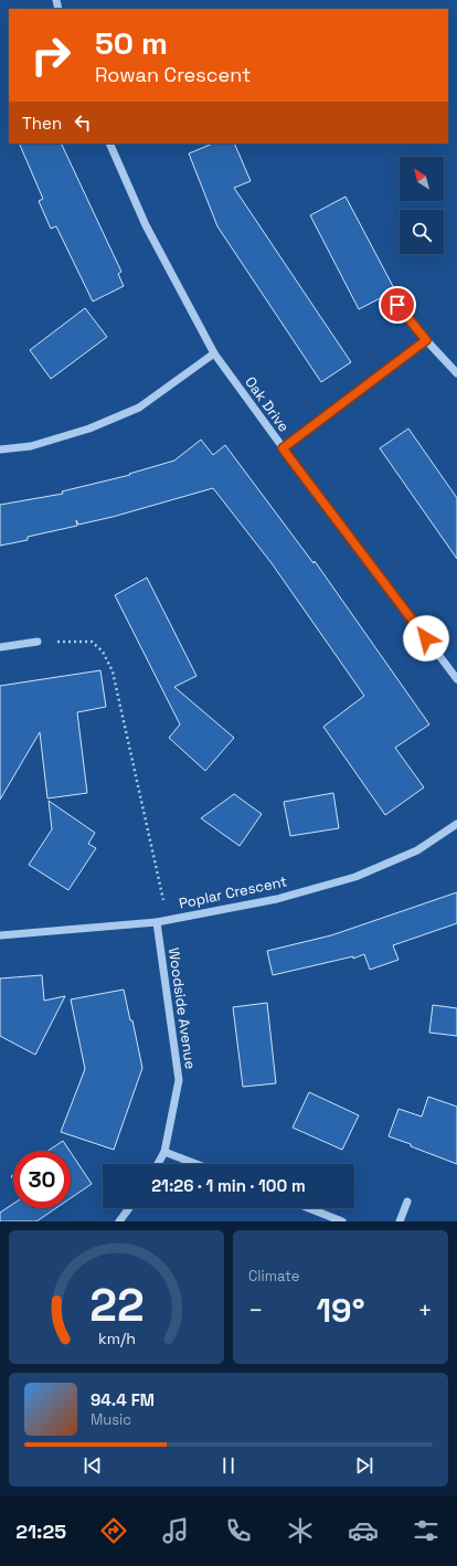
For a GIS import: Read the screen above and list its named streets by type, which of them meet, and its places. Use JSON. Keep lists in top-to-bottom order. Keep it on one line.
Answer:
{"streets":{"street":["Oak Drive","Poplar Crescent","Woodside Avenue"]},"crossings":[["Poplar Crescent","Woodside Avenue"]],"north":"top left","page":{"turn":["50 m","Rowan Crescent"],"then":"Then","limit":"30","trip":"21:26 · 1 min · 100 m","tile":"Climate","heat":["−","19°","+"],"song":["94.4 FM","Music"],"tabs":"21:25","gauge":["22","km/h"]}}
